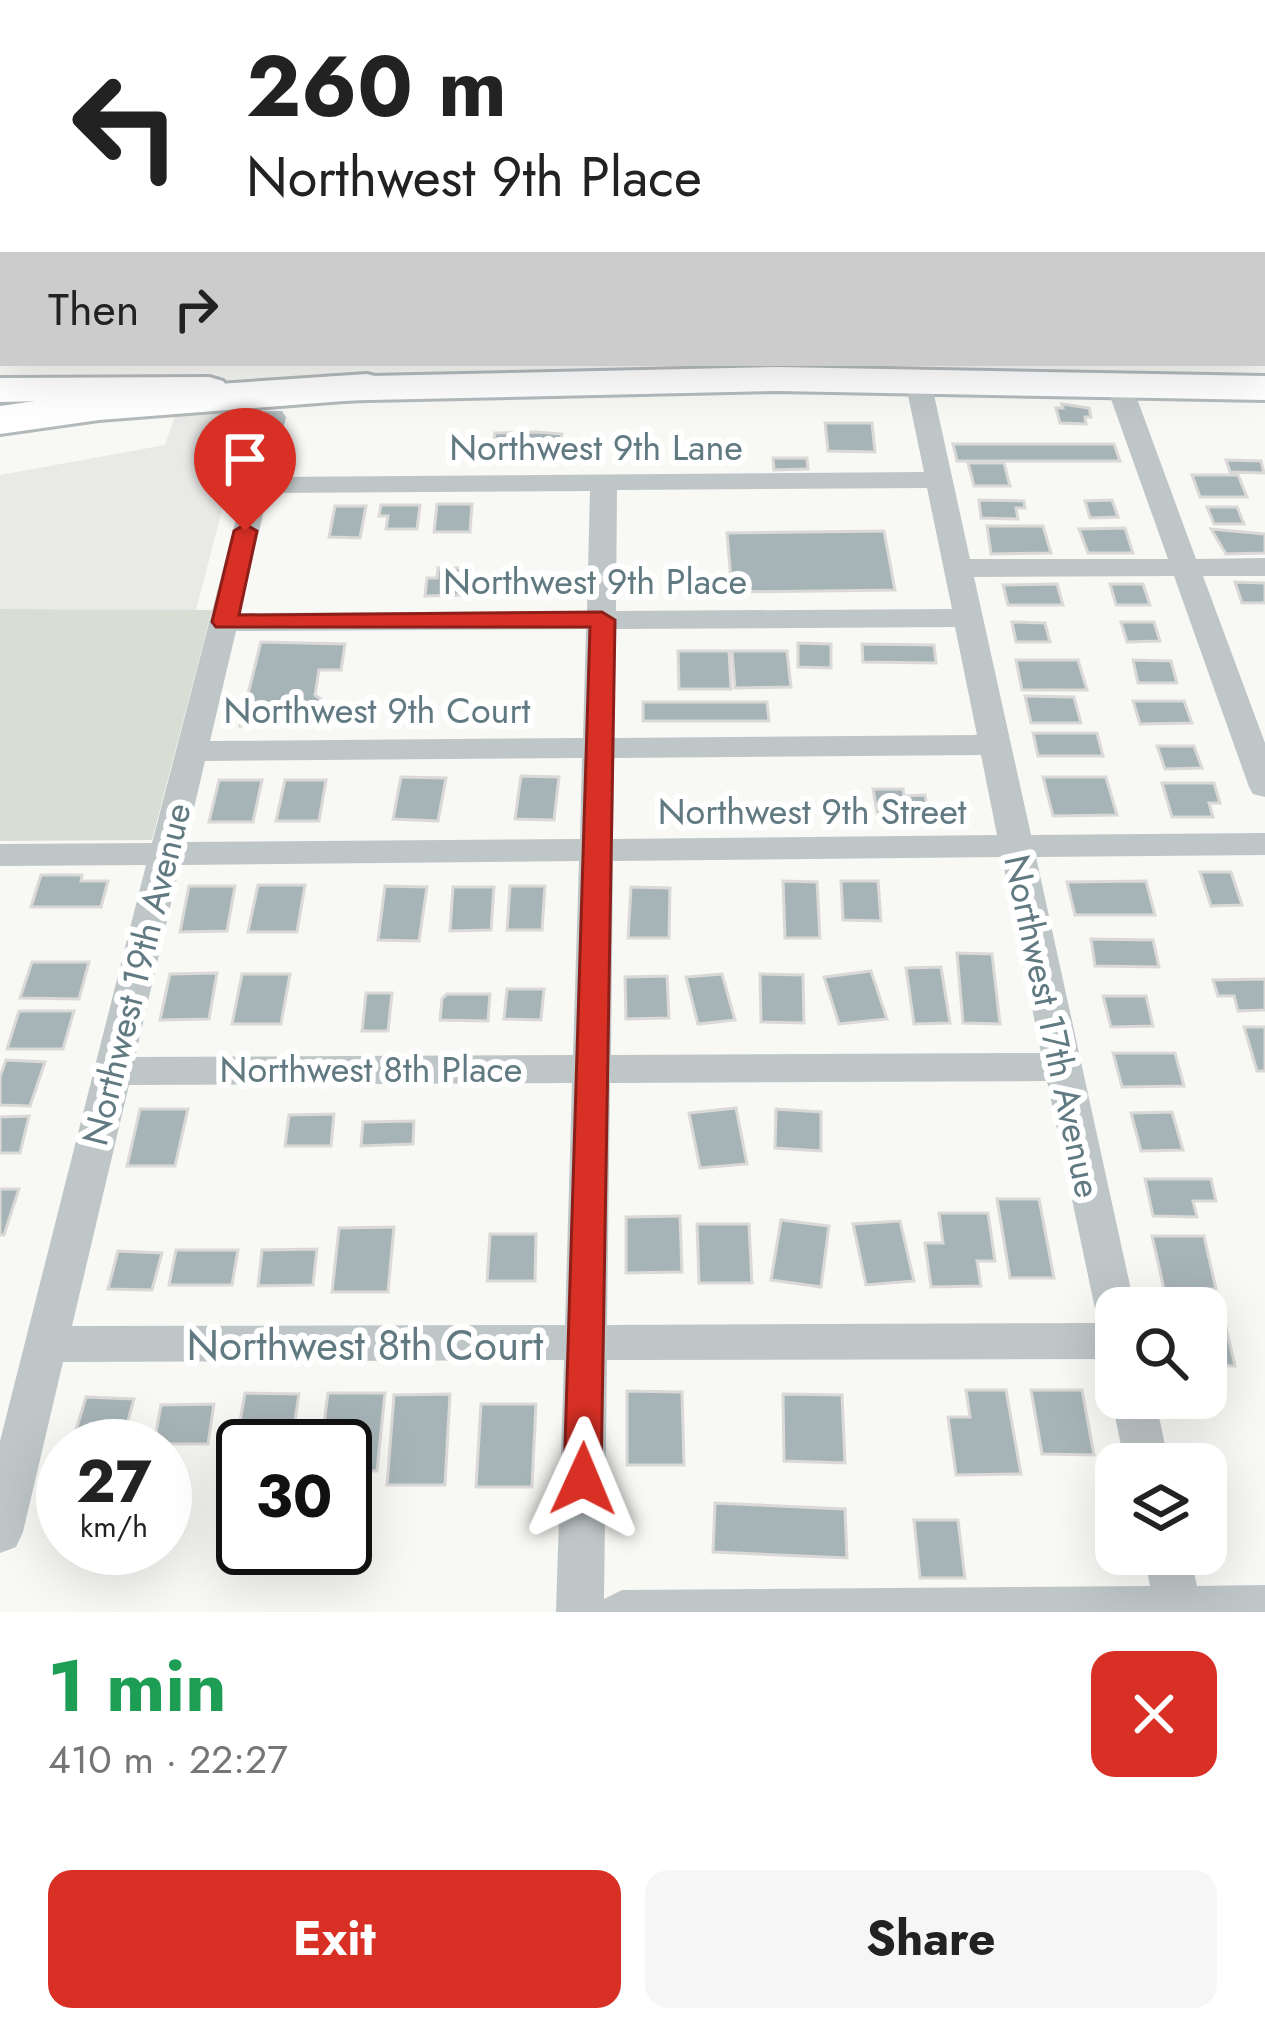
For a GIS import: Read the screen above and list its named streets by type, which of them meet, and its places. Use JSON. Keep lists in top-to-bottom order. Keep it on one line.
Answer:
{"streets":{"street":["Northwest 9th Lane","Northwest 9th Place","Northwest 9th Court","Northwest 9th Street","Northwest 19th Avenue","Northwest 17th Avenue","Northwest 8th Place","Northwest 8th Court"]},"crossings":[["Northwest 9th Lane","Northwest 19th Avenue"],["Northwest 9th Lane","Northwest 17th Avenue"],["Northwest 9th Place","Northwest 19th Avenue"],["Northwest 9th Place","Northwest 17th Avenue"],["Northwest 9th Court","Northwest 19th Avenue"],["Northwest 9th Court","Northwest 17th Avenue"],["Northwest 9th Street","Northwest 19th Avenue"],["Northwest 9th Street","Northwest 17th Avenue"],["Northwest 19th Avenue","Northwest 8th Place"],["Northwest 19th Avenue","Northwest 8th Court"],["Northwest 17th Avenue","Northwest 8th Place"]],"page":{"turn":["260 m","Northwest 9th Place"],"then":"Then","speed":"27 km/h","limit":"30","heading":["1 min","410 m · 22:27"],"buttons":["Exit","Share"]}}
